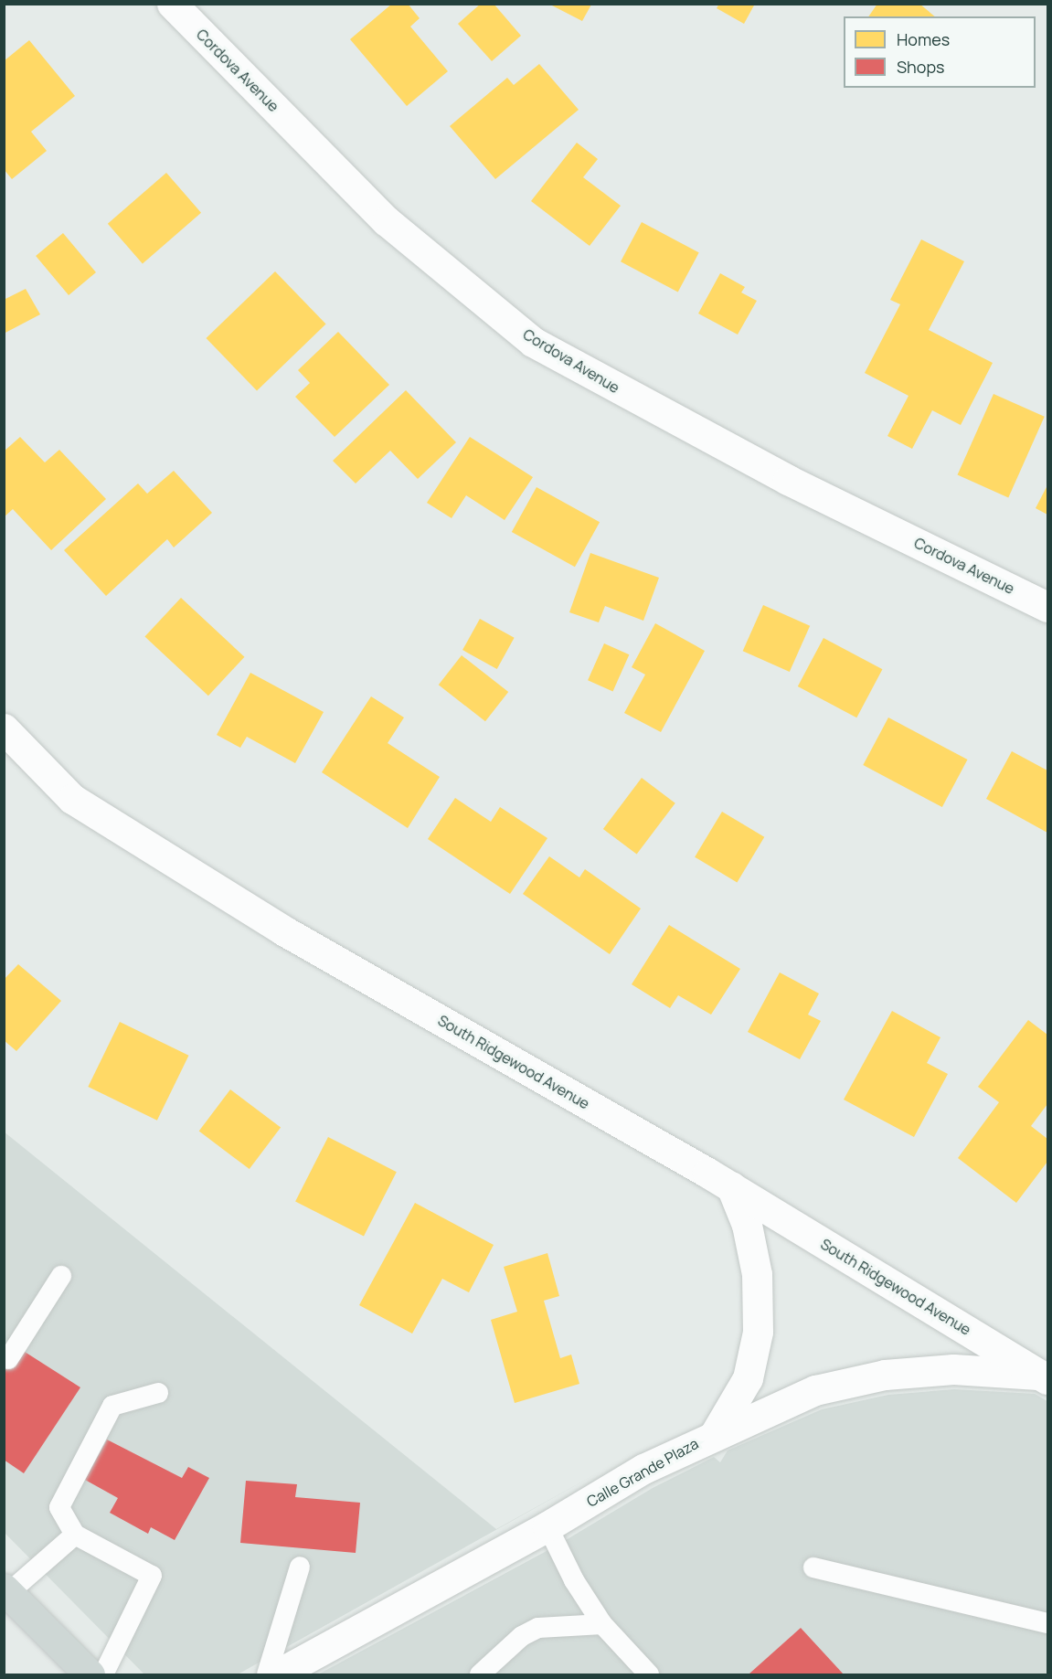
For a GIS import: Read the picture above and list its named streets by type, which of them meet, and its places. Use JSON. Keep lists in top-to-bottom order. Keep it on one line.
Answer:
{"streets":{"street":["Cordova Avenue","South Ridgewood Avenue","Calle Grande Plaza"]},"crossings":[["South Ridgewood Avenue","Calle Grande Plaza"]],"legend":["Homes","Shops"]}
